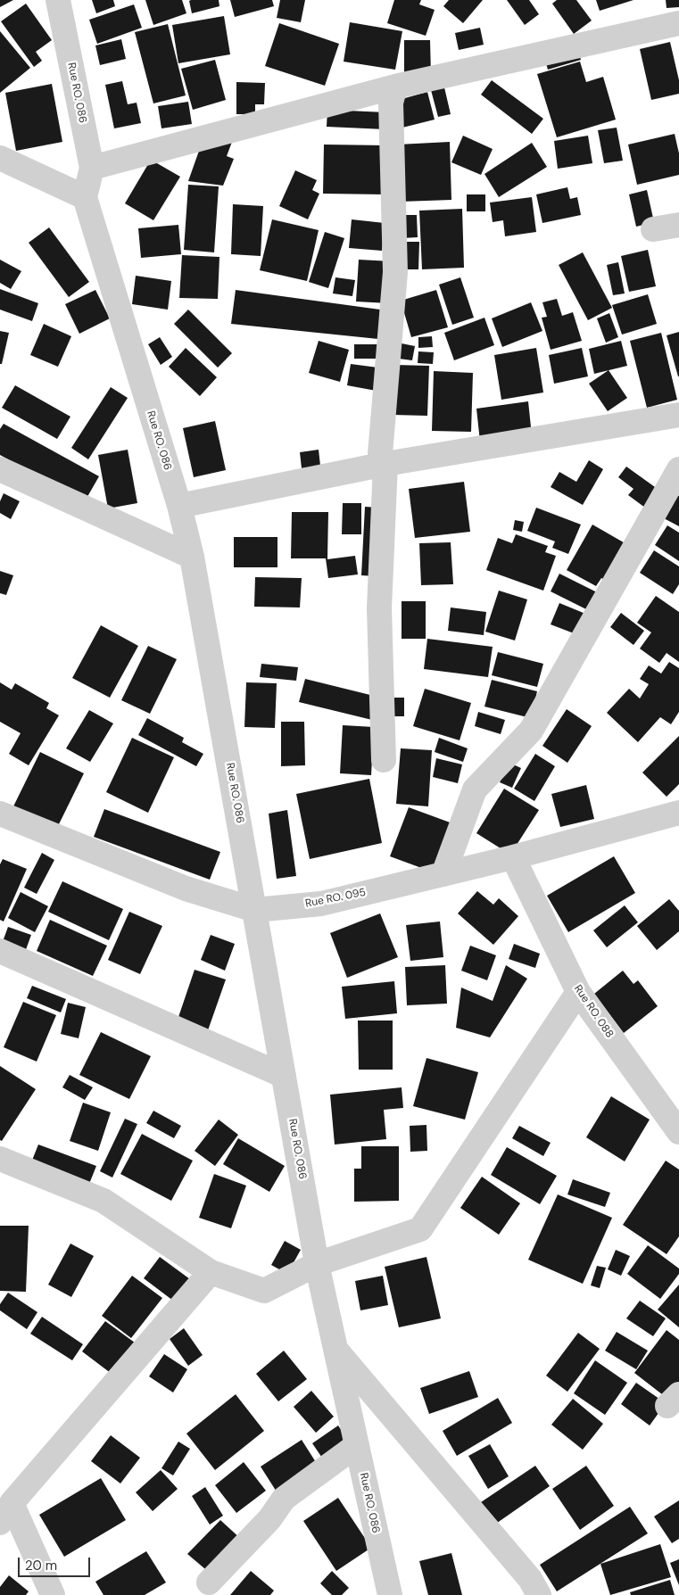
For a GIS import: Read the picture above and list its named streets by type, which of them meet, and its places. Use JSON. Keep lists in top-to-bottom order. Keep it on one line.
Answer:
{"streets":{"street":["Rue RO. 086","Rue RO. 095","Rue RO. 088"]},"crossings":[["Rue RO. 086","Rue RO. 095"],["Rue RO. 095","Rue RO. 088"]],"scale_bar":"20 m"}
